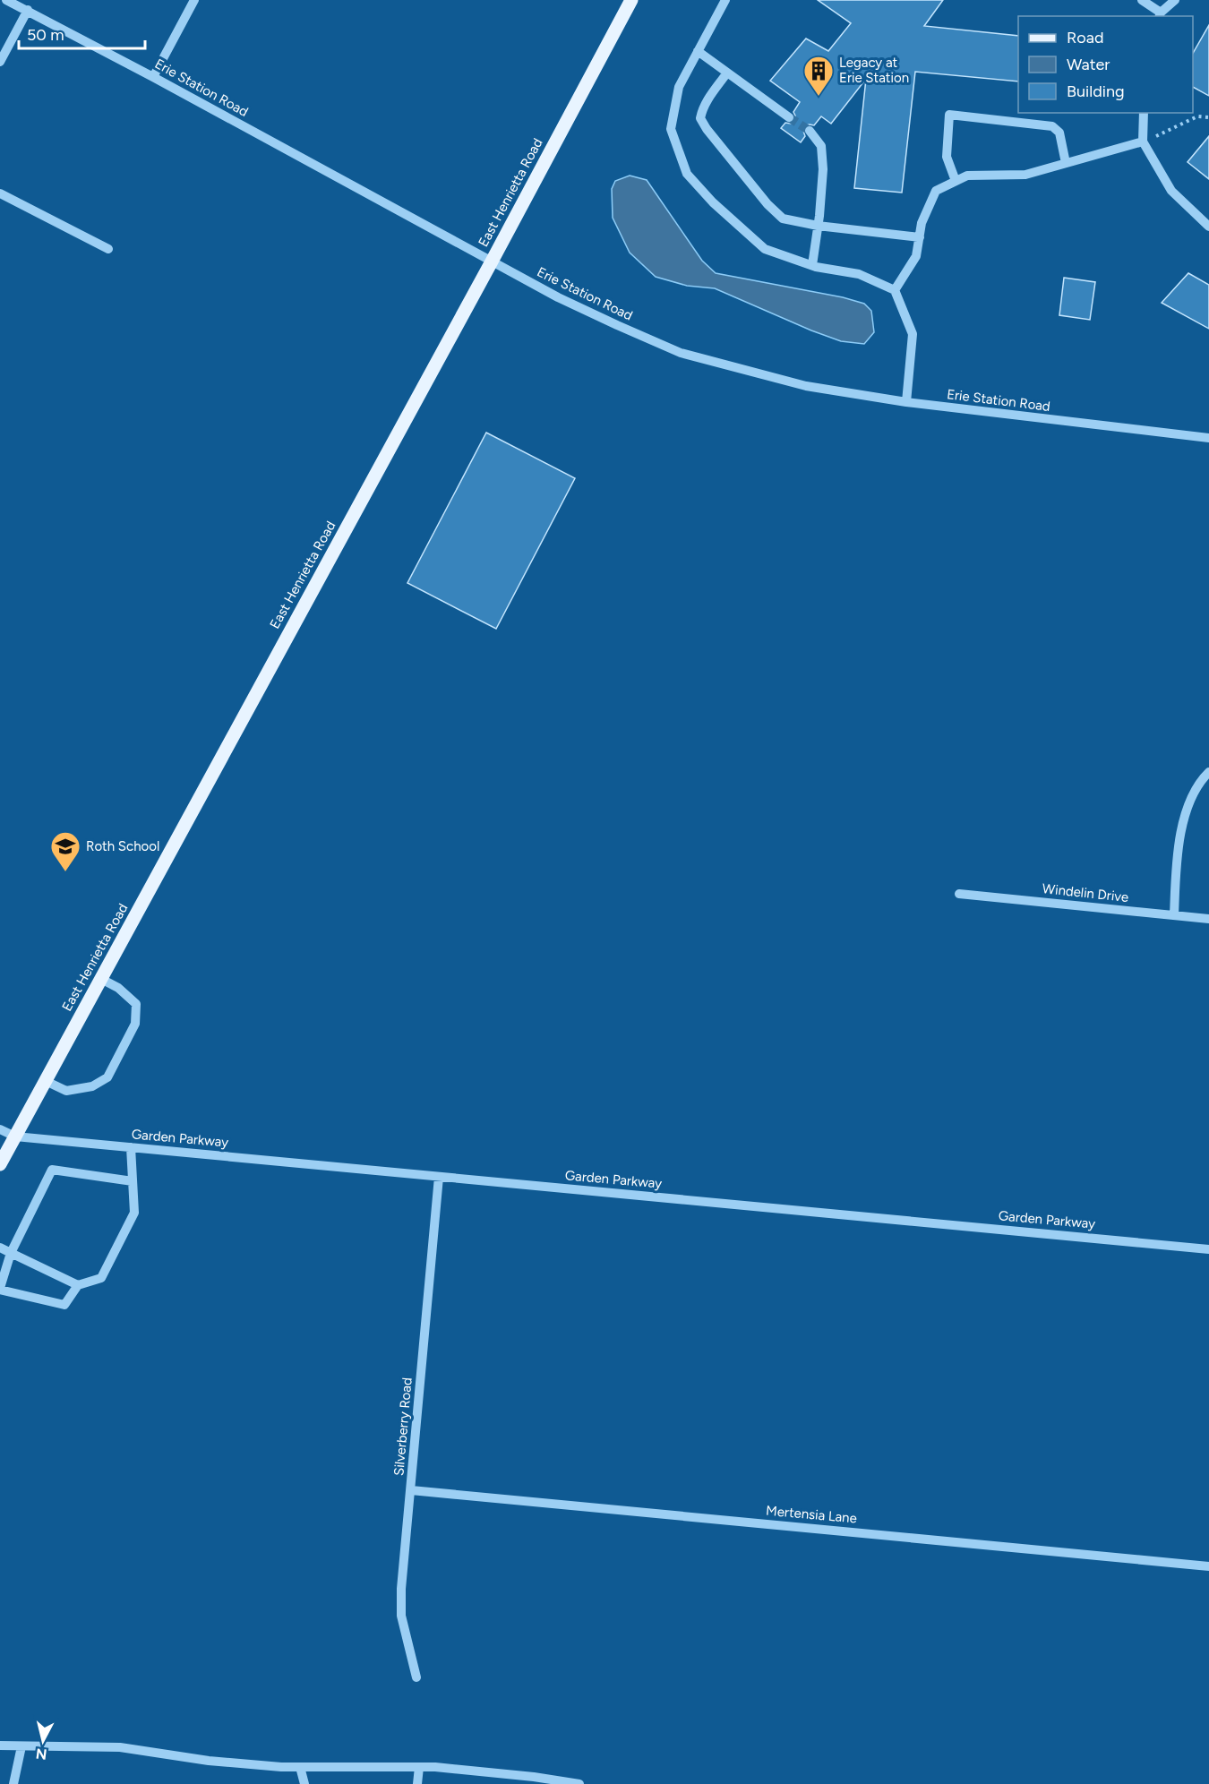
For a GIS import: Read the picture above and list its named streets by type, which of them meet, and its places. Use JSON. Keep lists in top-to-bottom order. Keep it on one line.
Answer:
{"streets":{"main road":["East Henrietta Road"],"street":["Erie Station Road","Windelin Drive","Garden Parkway","Silverberry Road","Mertensia Lane"]},"crossings":[["Erie Station Road","East Henrietta Road"],["East Henrietta Road","Garden Parkway"],["Garden Parkway","Silverberry Road"],["Silverberry Road","Mertensia Lane"]],"places":{"building":["Legacy at Erie Station"],"school or university":["Roth School"]},"legend":["Road","Water","Building"],"scale_bar":"50 m","north":"bottom"}
